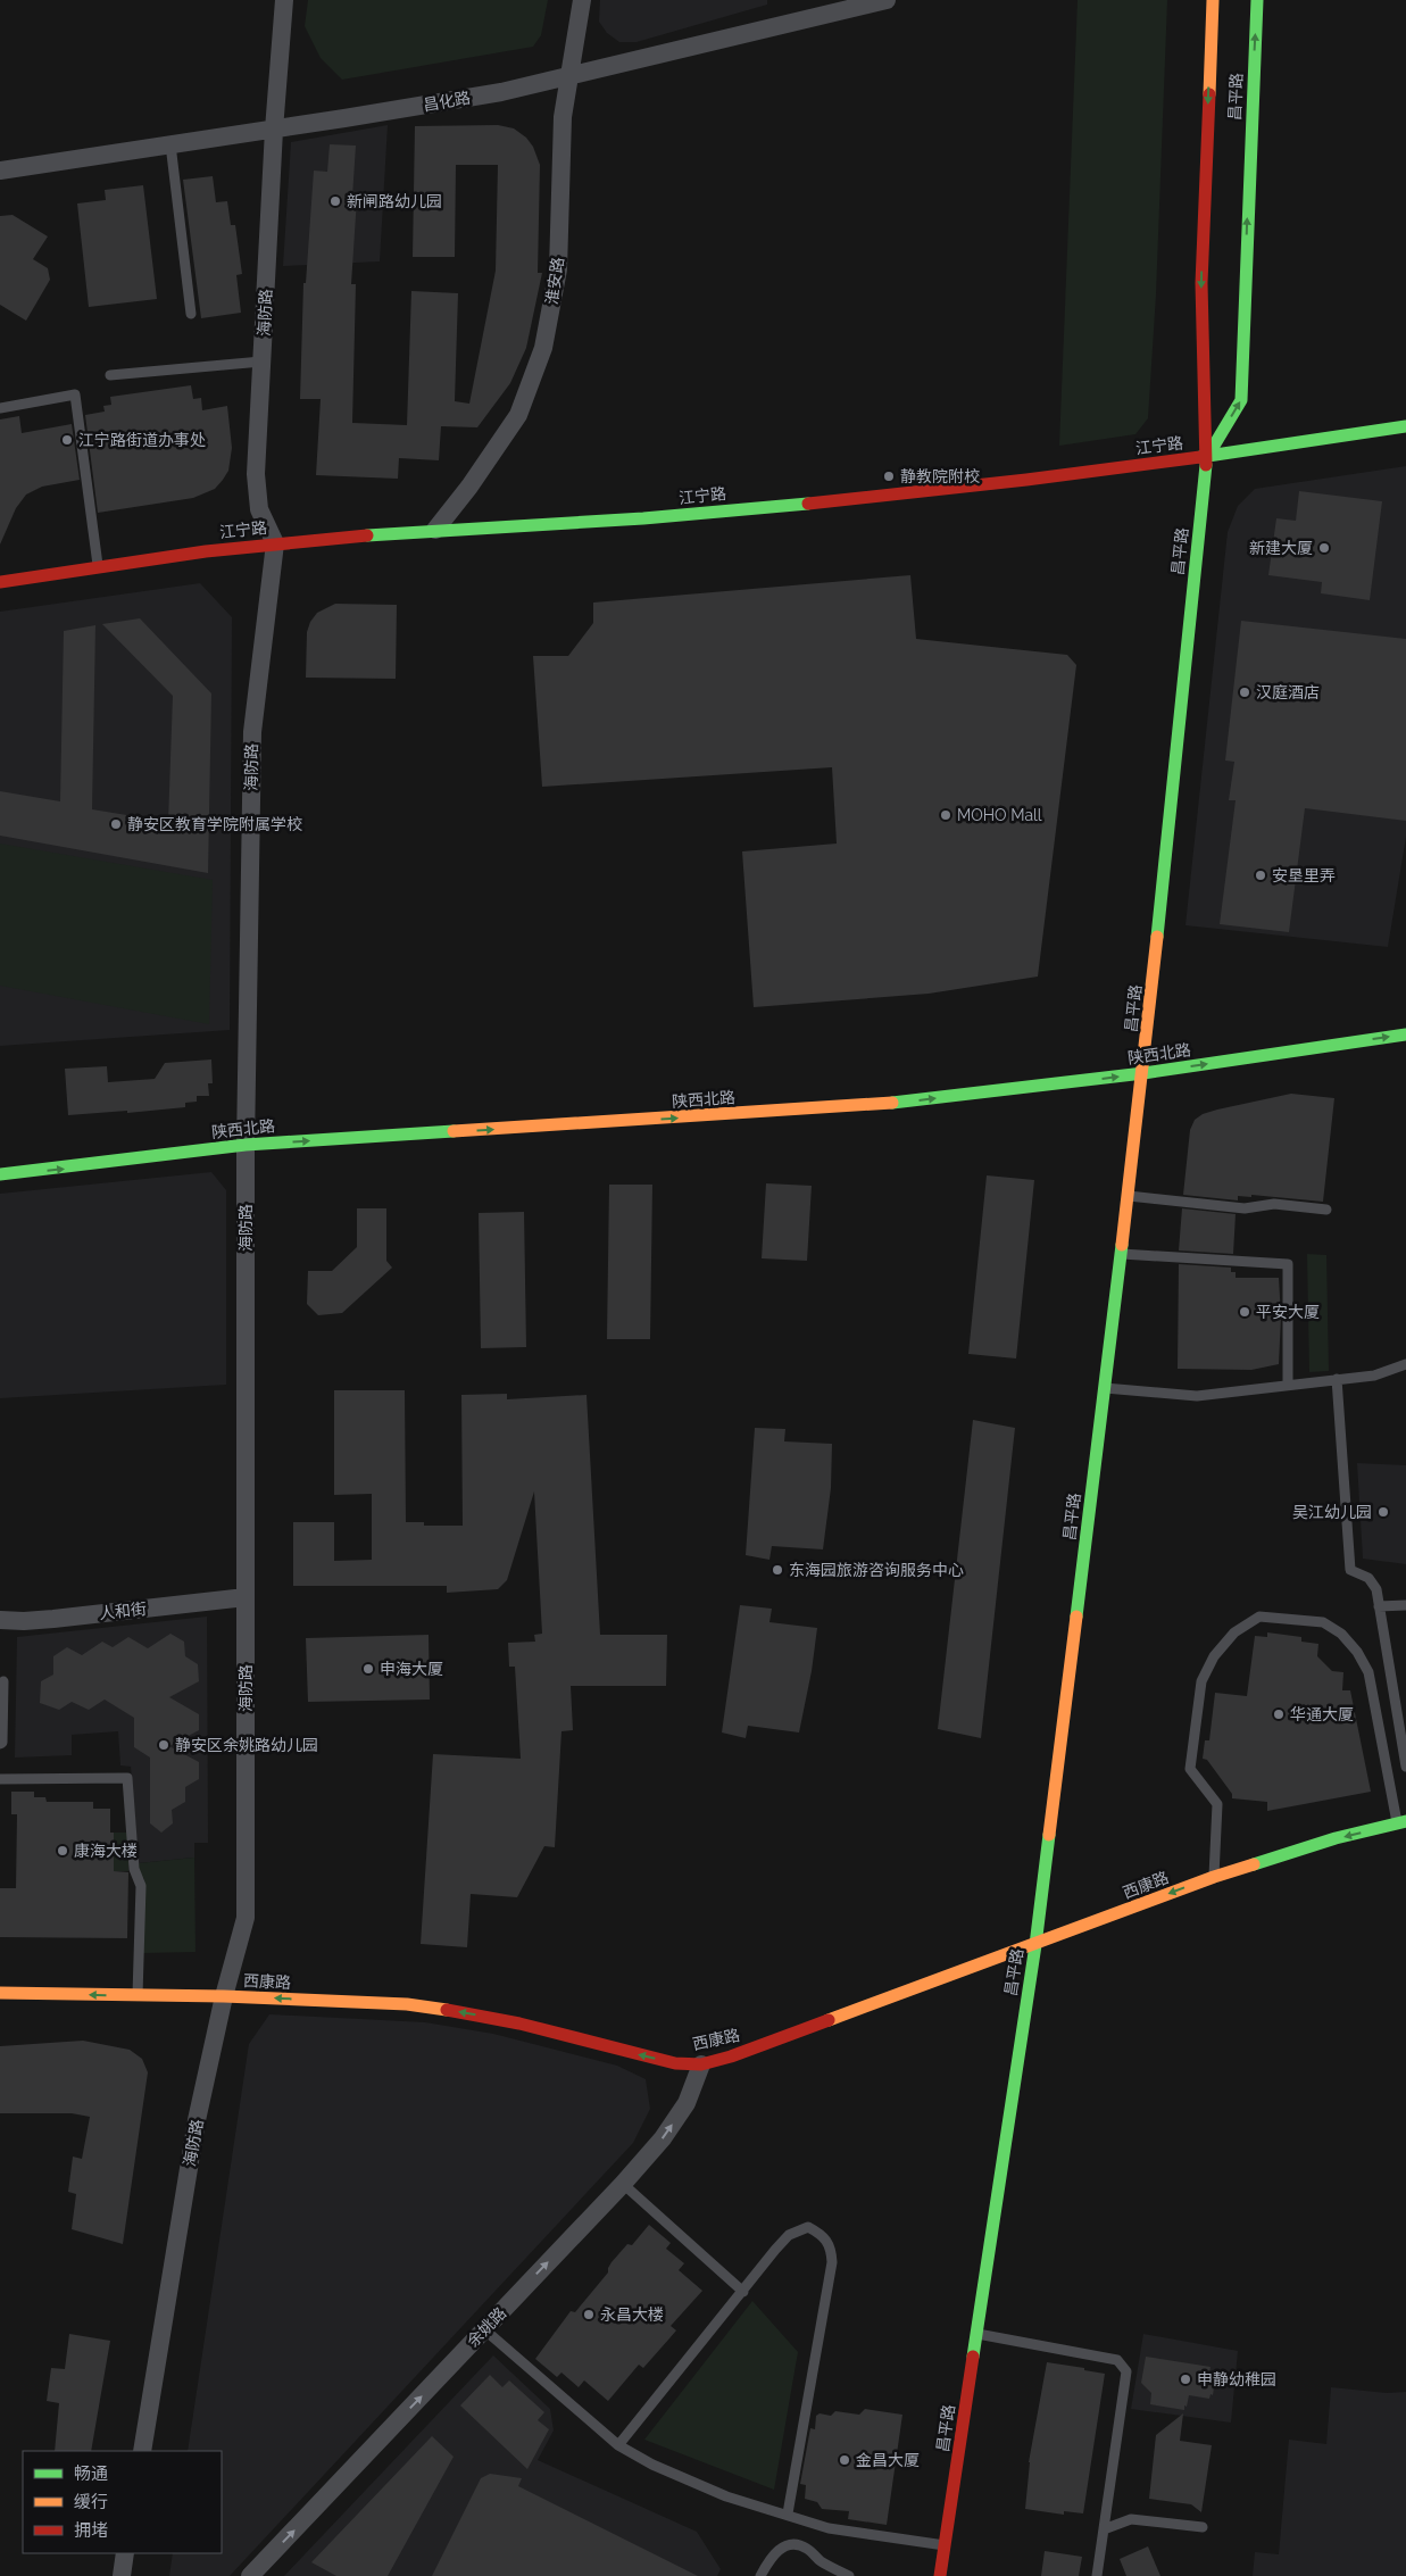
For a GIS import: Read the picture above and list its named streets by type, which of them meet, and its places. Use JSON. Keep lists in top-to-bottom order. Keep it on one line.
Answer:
{"streets":{"main road":["昌平路","江宁路","陕西北路","西康路"],"street":["昌化路","淮安路","海防路","人和街","余姚路"]},"crossings":[["昌平路","江宁路"],["昌平路","陕西北路"],["昌平路","西康路"],["昌化路","淮安路"],["昌化路","海防路"],["淮安路","江宁路"],["海防路","江宁路"],["海防路","陕西北路"],["海防路","人和街"],["海防路","西康路"],["西康路","余姚路"]],"one_way":["陕西北路","西康路","余姚路"],"places":["新闸路幼儿园","江宁路街道办事处","静教院附校","新建大厦","汉庭酒店","MOHO Mall","静安区教育学院附属学校","安垦里弄","平安大厦","吴江幼儿园","东海园旅游咨询服务中心","申海大厦","华通大厦","静安区余姚路幼儿园","康海大楼","永昌大楼","申静幼稚园","金昌大厦"],"legend":["畅通","缓行","拥堵"]}
